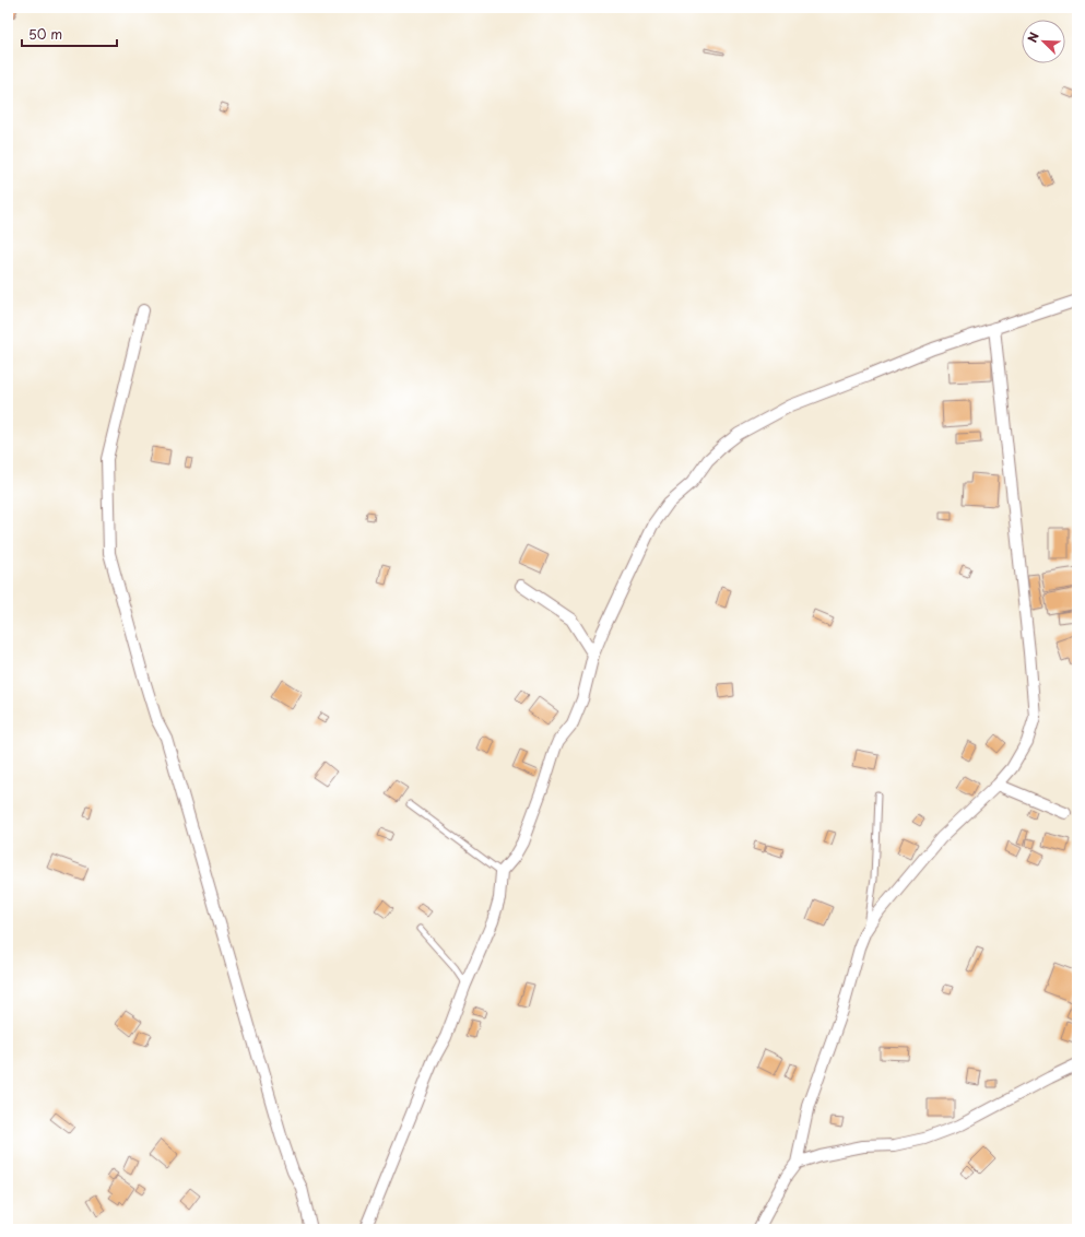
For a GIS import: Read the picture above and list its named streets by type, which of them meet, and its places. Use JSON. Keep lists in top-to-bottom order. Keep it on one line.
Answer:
{"scale_bar":"50 m","north":"top left"}
